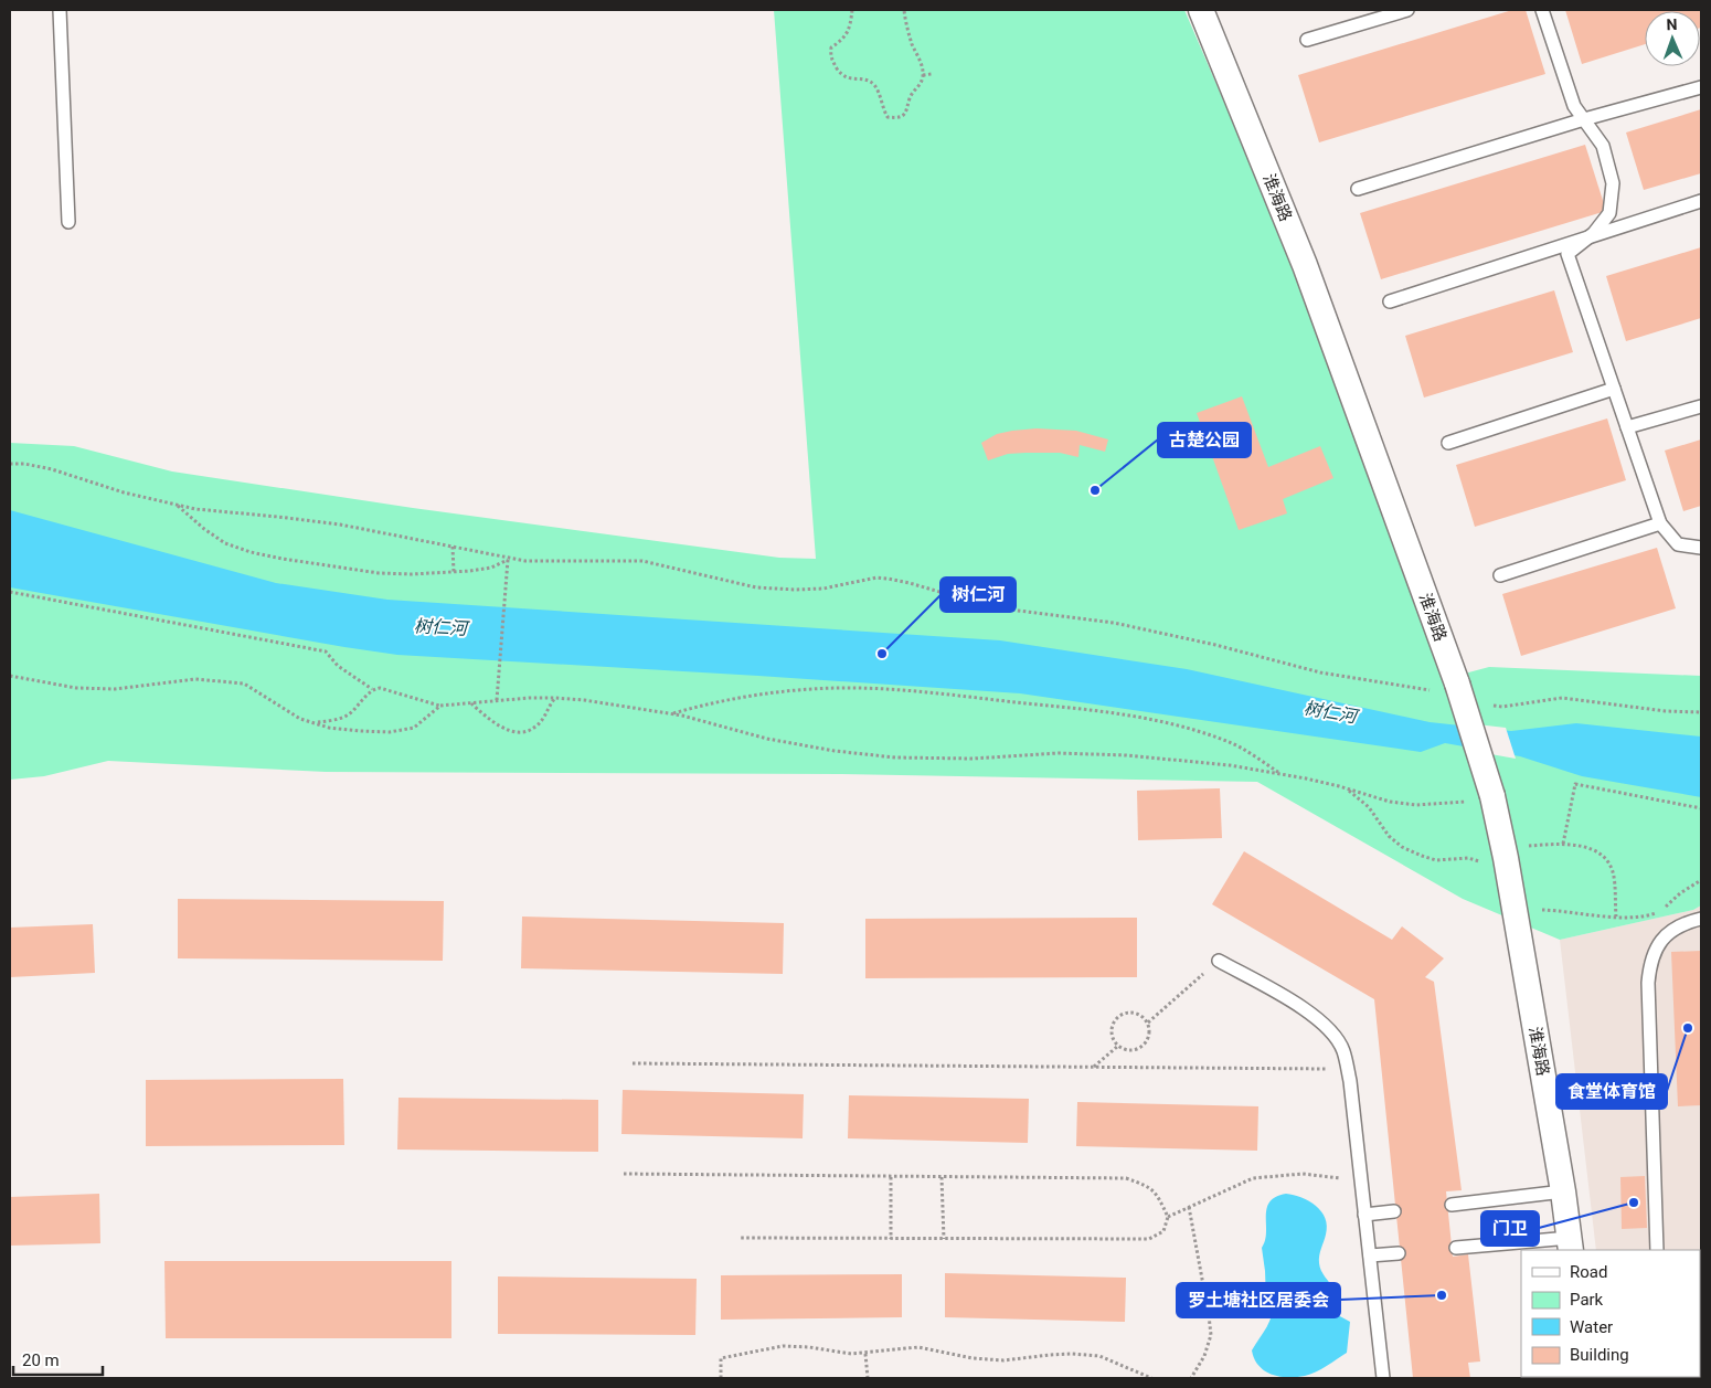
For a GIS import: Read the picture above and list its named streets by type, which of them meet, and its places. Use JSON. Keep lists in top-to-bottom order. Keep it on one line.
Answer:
{"streets":{"street":["淮海路"]},"water":["树仁河"],"places":["古楚公园","树仁河","食堂体育馆","门卫","罗土塘社区居委会"],"legend":["Road","Park","Water","Building"],"scale_bar":"20 m","north":"top"}
